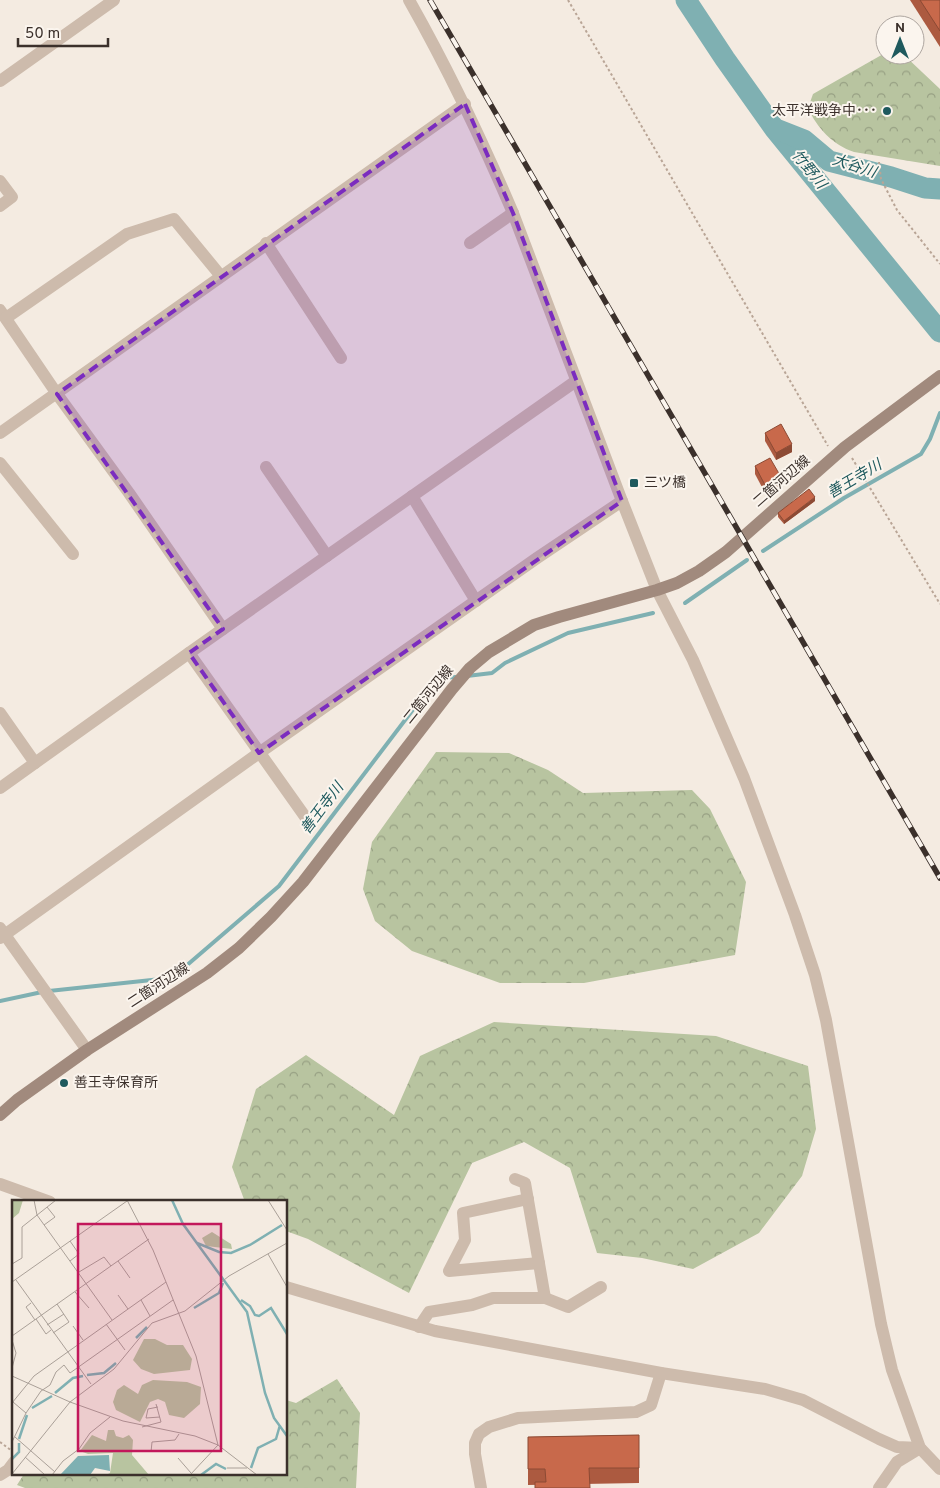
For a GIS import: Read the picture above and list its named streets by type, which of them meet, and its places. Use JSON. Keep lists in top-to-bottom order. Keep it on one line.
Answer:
{"streets":{"main road":["二箇河辺線"]},"water":["大谷川","竹野川","善王寺川"],"places":{"other":["太平洋戦争中･･･","善王寺保育所"],"transit":["三ツ橋"]},"scale_bar":"50 m","north":"top"}
